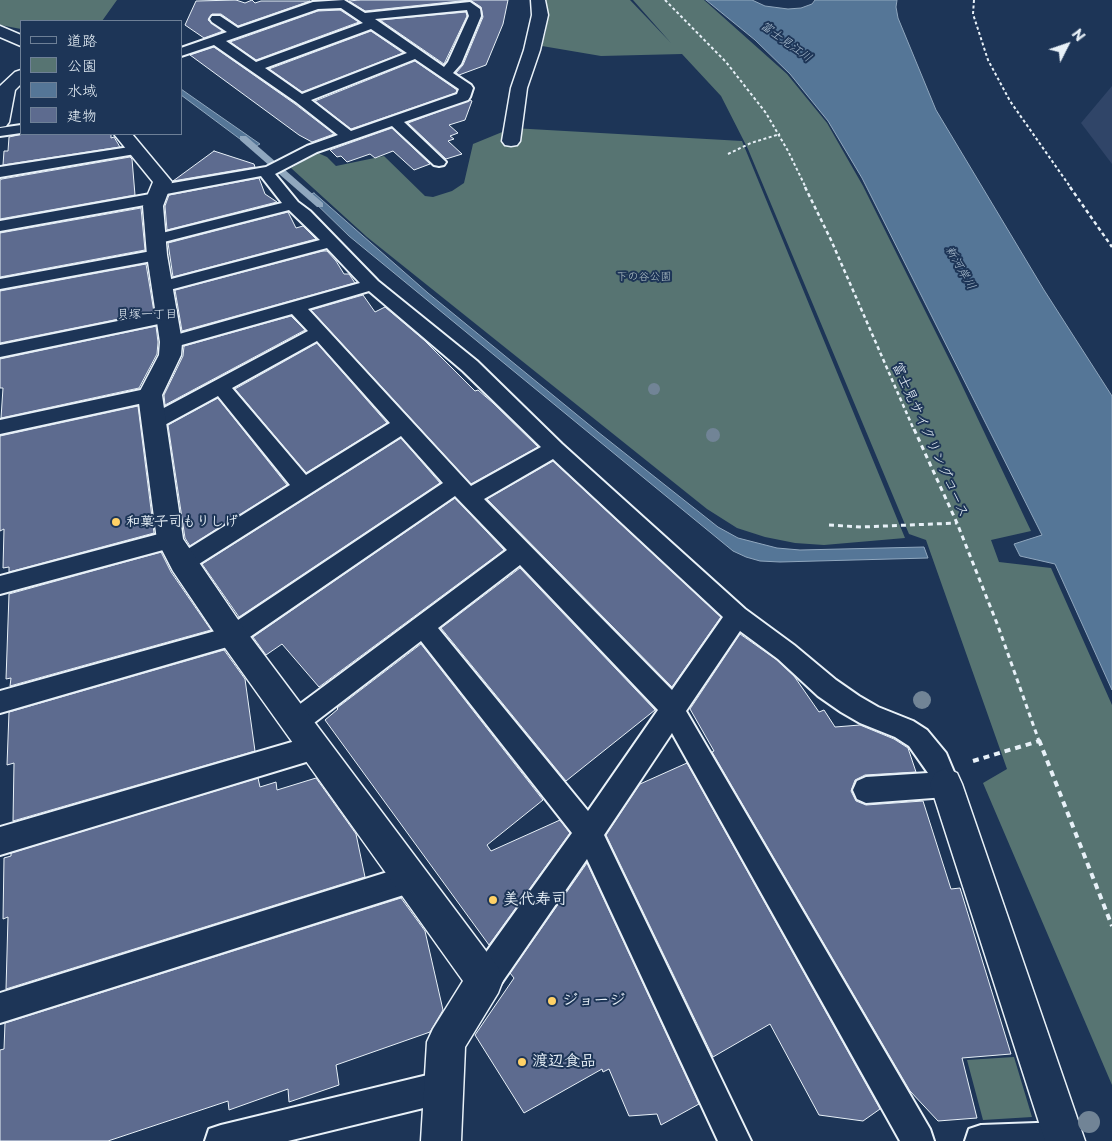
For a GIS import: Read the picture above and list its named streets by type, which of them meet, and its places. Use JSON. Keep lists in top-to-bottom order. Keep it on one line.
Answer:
{"streets":{"path":["富士見サイクリングコース"]},"districts":["貝塚一丁目"],"water":["富士見江川","新河岸川"],"parks":["下の谷公園"],"places":["和菓子司もりしげ","美代寿司","ジョージ","渡辺食品"],"legend":["道路","公園","水域","建物"],"north":"top right"}
